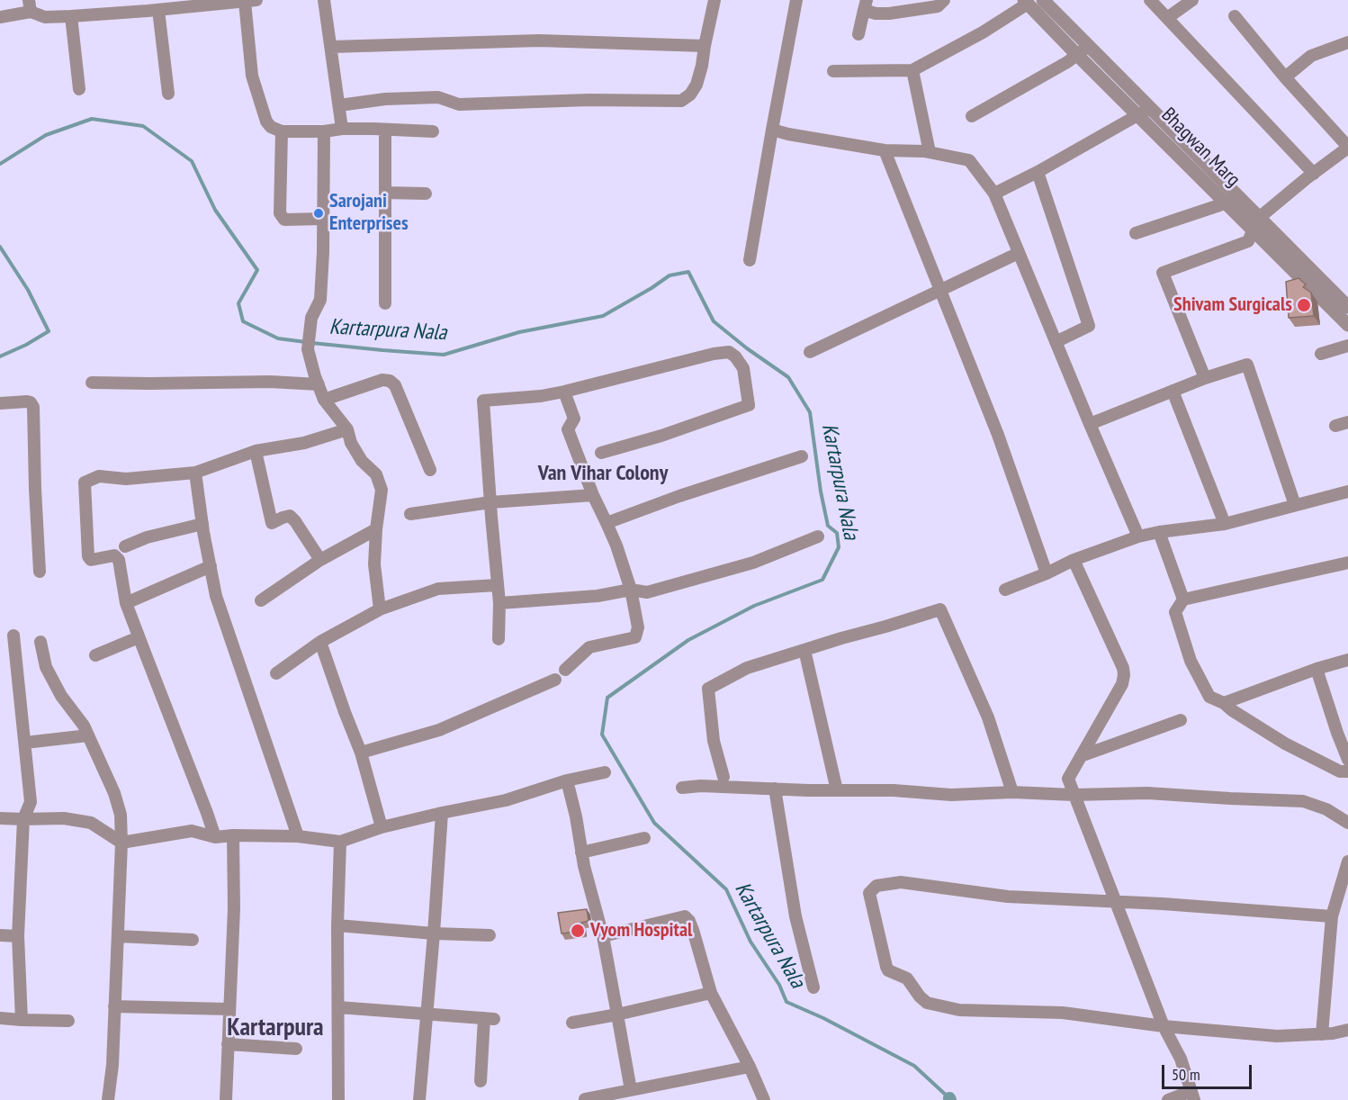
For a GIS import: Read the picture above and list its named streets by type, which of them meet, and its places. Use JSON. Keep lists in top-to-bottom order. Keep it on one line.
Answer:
{"streets":{"street":["Bhagwan Marg"]},"districts":["Van Vihar Colony","Kartarpura"],"water":["Kartarpura Nala"],"places":["Sarojani Enterprises","Shivam Surgicals","Vyom Hospital"],"scale_bar":"50 m"}
